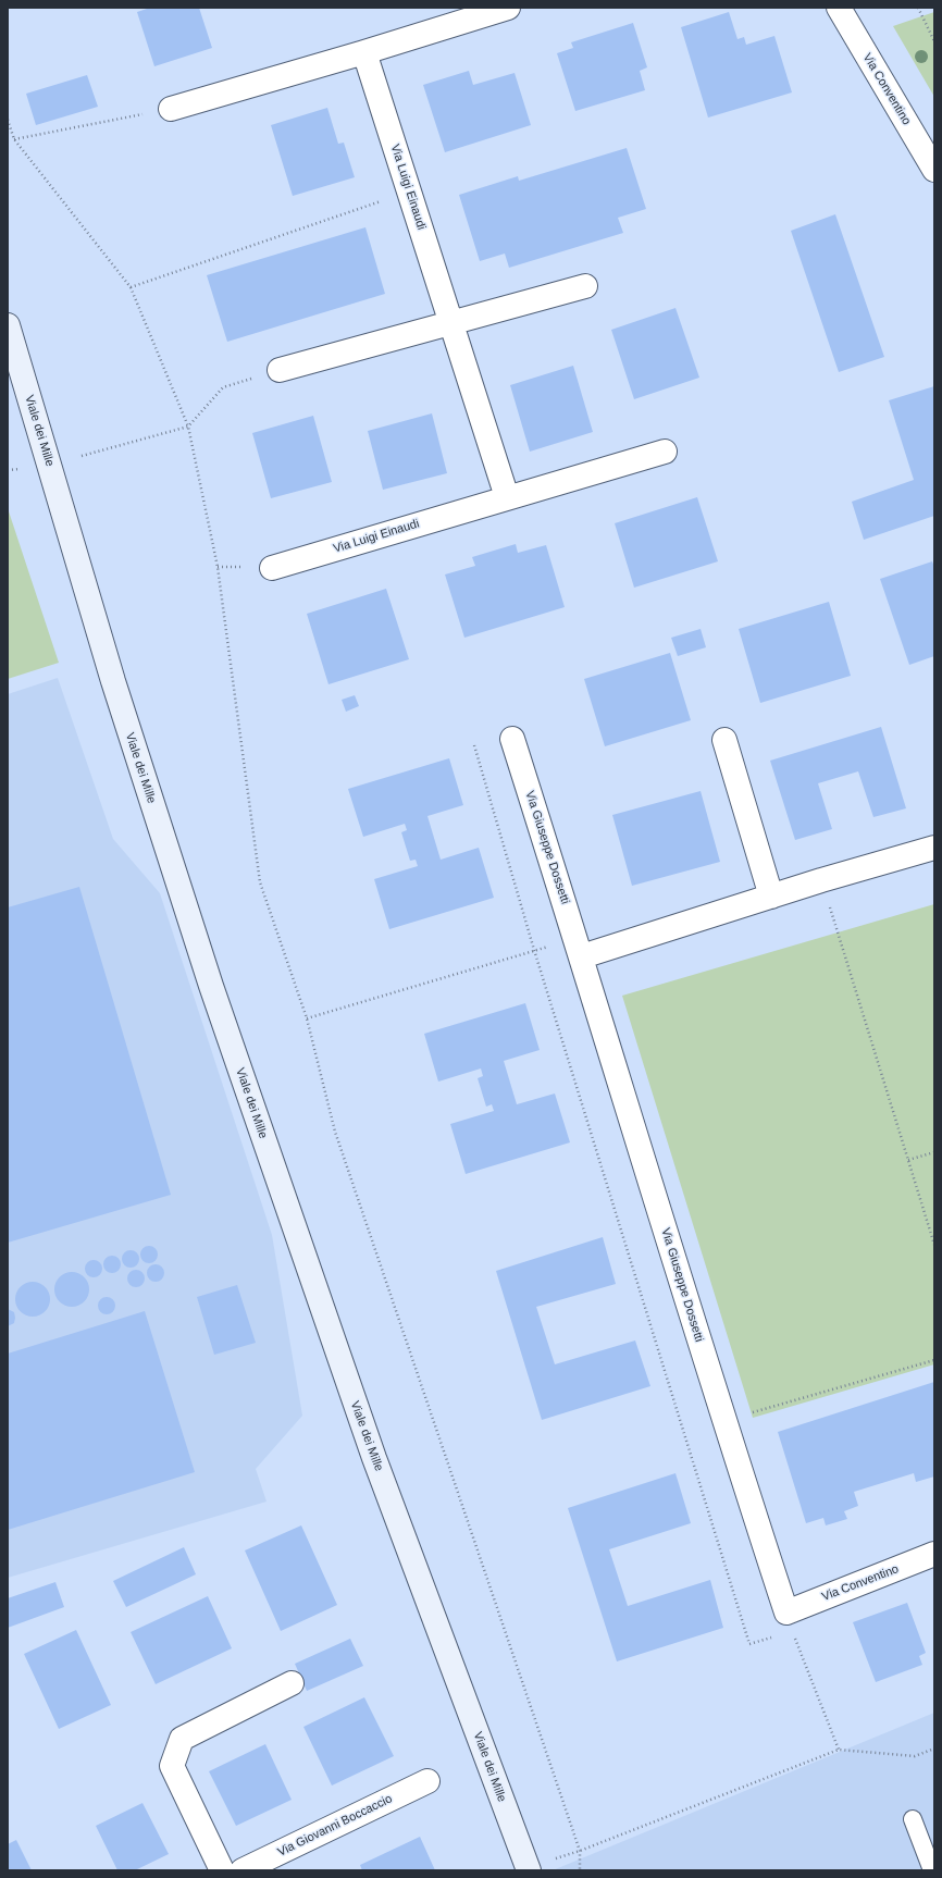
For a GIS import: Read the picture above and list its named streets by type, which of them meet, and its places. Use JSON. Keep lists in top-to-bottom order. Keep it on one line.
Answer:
{"streets":{"main road":["Viale dei Mille"],"street":["Via Conventino","Via Luigi Einaudi","Via Giuseppe Dossetti","Via Giovanni Boccaccio"]},"crossings":[["Via Conventino","Via Giuseppe Dossetti"]]}
